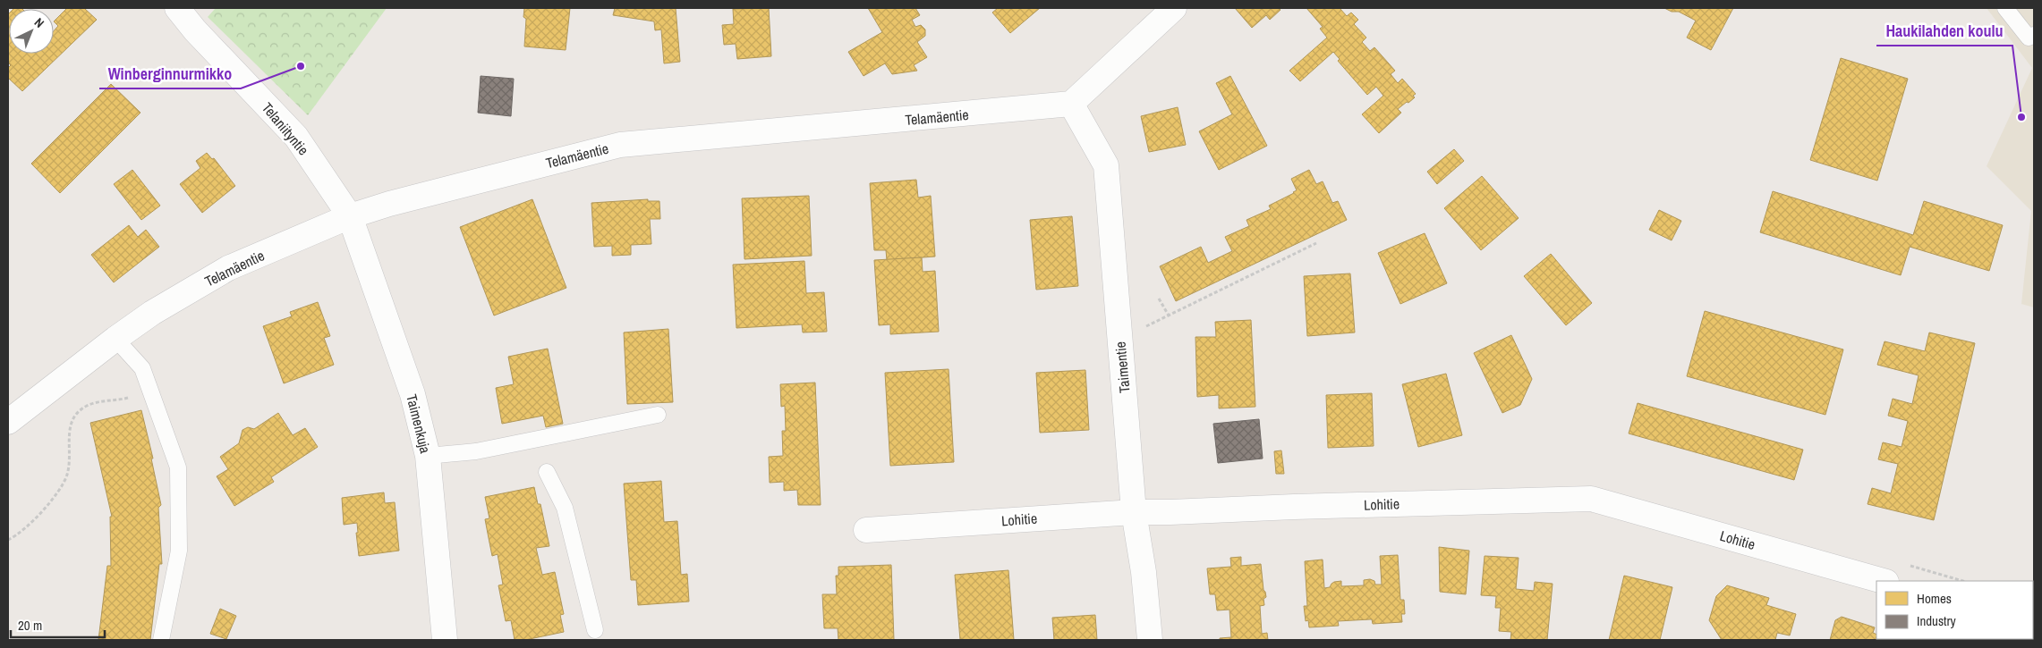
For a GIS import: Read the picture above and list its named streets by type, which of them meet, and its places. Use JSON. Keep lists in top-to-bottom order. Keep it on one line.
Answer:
{"streets":{"street":["Telamäentie","Telaniityntie","Taimentie","Taimenkuja","Lohitie"]},"crossings":[["Telamäentie","Telaniityntie"],["Telamäentie","Taimentie"],["Telamäentie","Taimenkuja"],["Telaniityntie","Taimenkuja"],["Taimentie","Lohitie"]],"places":["Winberginnurmikko","Haukilahden koulu"],"legend":["Homes","Industry"],"scale_bar":"20 m","north":"top right"}
